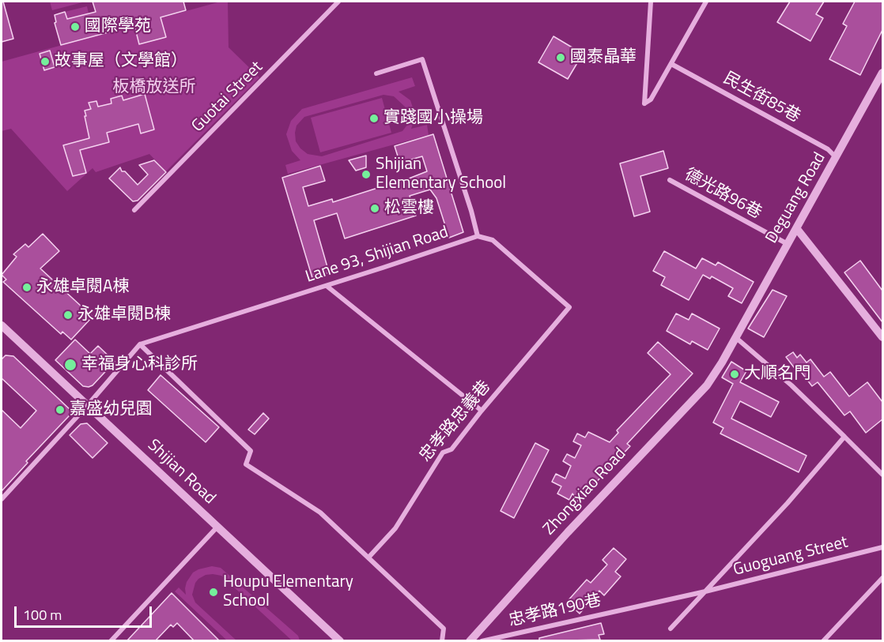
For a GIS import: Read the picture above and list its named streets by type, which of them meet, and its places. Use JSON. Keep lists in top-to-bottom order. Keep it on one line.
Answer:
{"streets":{"street":["Guotai Street","民生街85巷","德光路96巷","Deguang Road","Lane 93, Shijian Road","忠孝路忠義巷","Shijian Road","Zhongxiao Road","Guoguang Street","忠孝路190巷"]},"crossings":[["民生街85巷","Deguang Road"],["德光路96巷","Deguang Road"],["Deguang Road","Zhongxiao Road"],["Lane 93, Shijian Road","忠孝路忠義巷"],["Guoguang Street","忠孝路190巷"]],"parks":["板橋放送所"],"places":["國際學苑","國泰晶華","故事屋（文學館）","實踐國小操場","Shijian Elementary School","松雲樓","永雄卓閱A棟","永雄卓閱B棟","幸福身心科診所","大順名門","嘉盛幼兒園","Houpu Elementary School"],"scale_bar":"100 m"}
